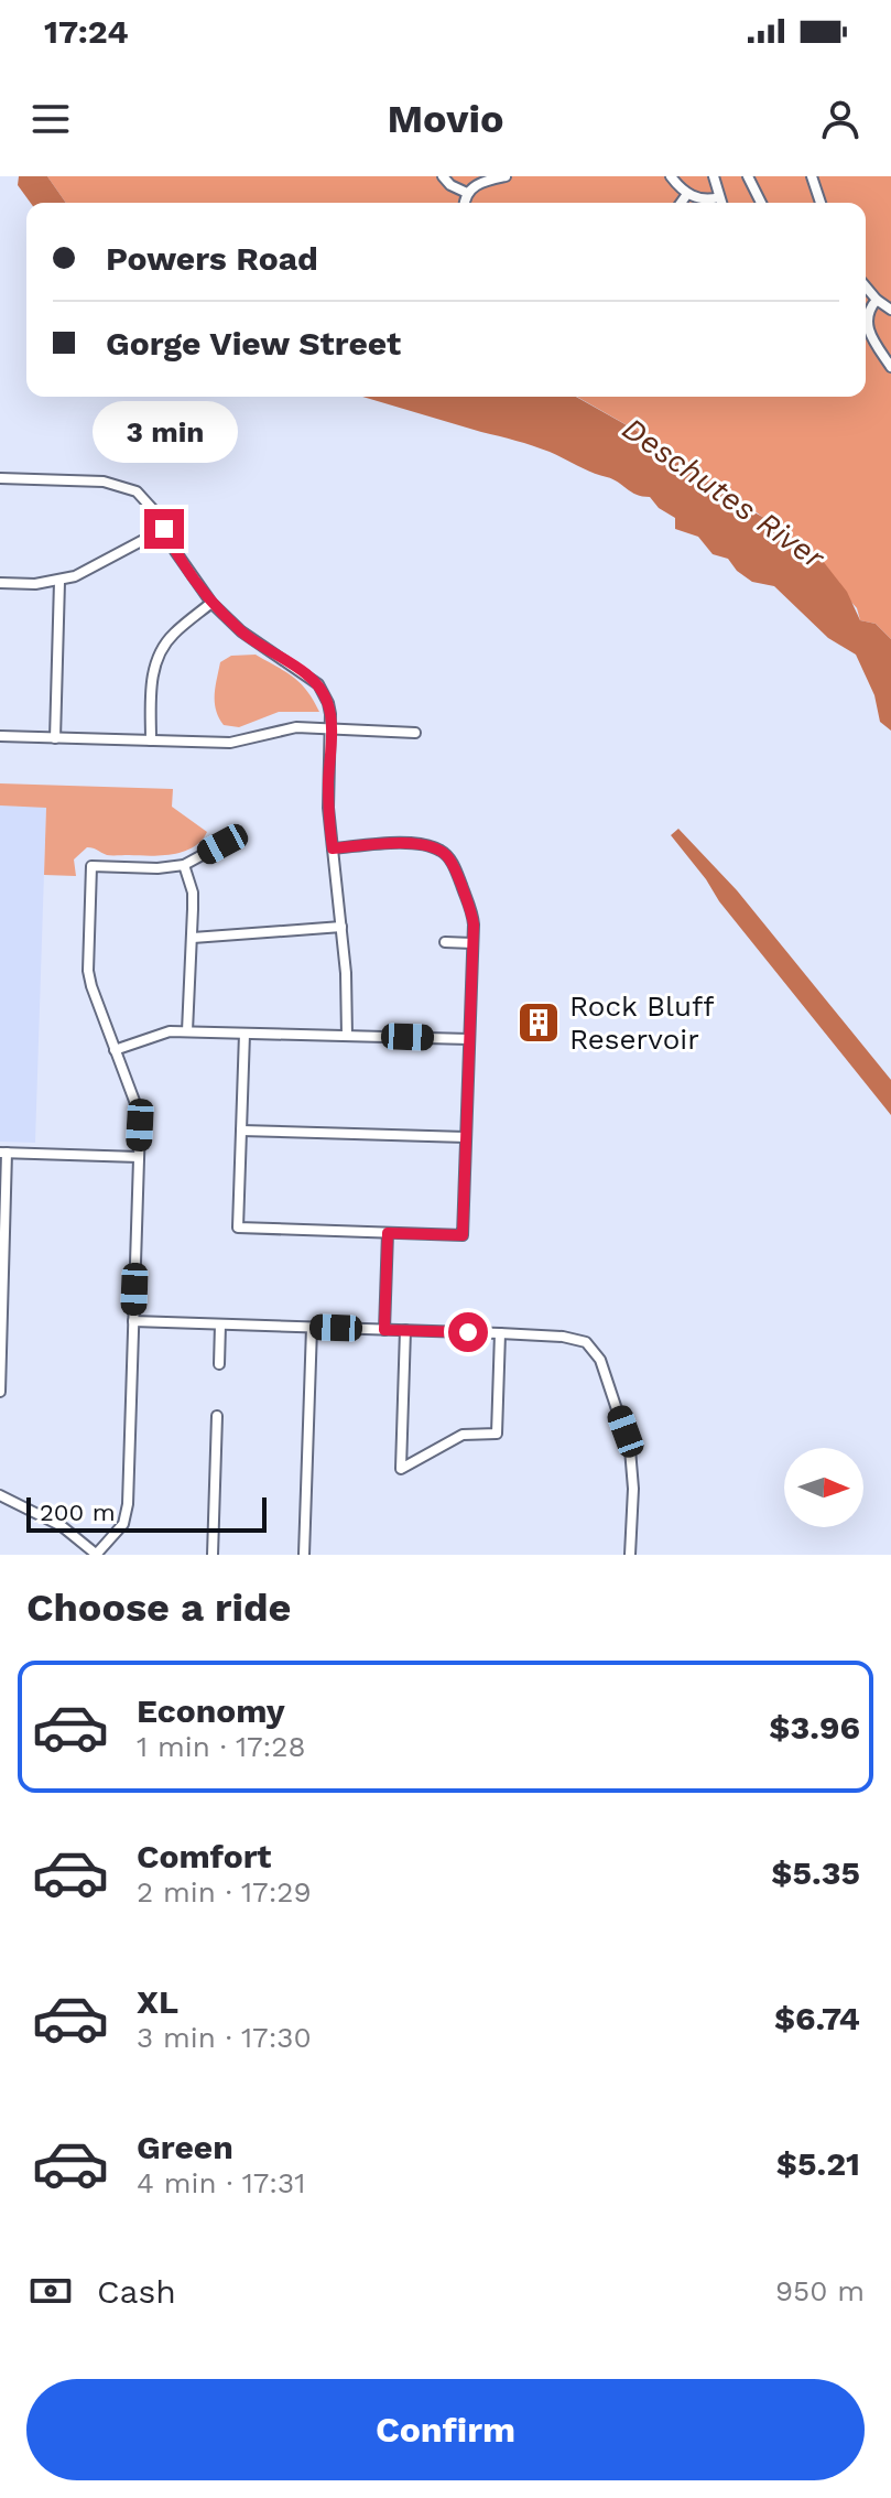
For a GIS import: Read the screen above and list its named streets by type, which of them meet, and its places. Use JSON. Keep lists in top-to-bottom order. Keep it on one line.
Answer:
{"water":["Deschutes River"],"places":{"building":["Rock Bluff Reservoir"]},"scale_bar":"200 m","north":"right","page":{"status":"17:24","header":"Movio","banner":["Powers Road","Gorge View Street"],"bubble":"3 min","scale":"200 m","heading":"Choose a ride","list":[{"name":"Economy","note":"1 min · 17:28","value":"$3.96"},{"name":"Comfort","note":"2 min · 17:29","value":"$5.35"},{"name":"XL","note":"3 min · 17:30","value":"$6.74"},{"name":"Green","note":"4 min · 17:31","value":"$5.21"}],"pay":["Cash","950 m"],"buttons":"Confirm"}}
